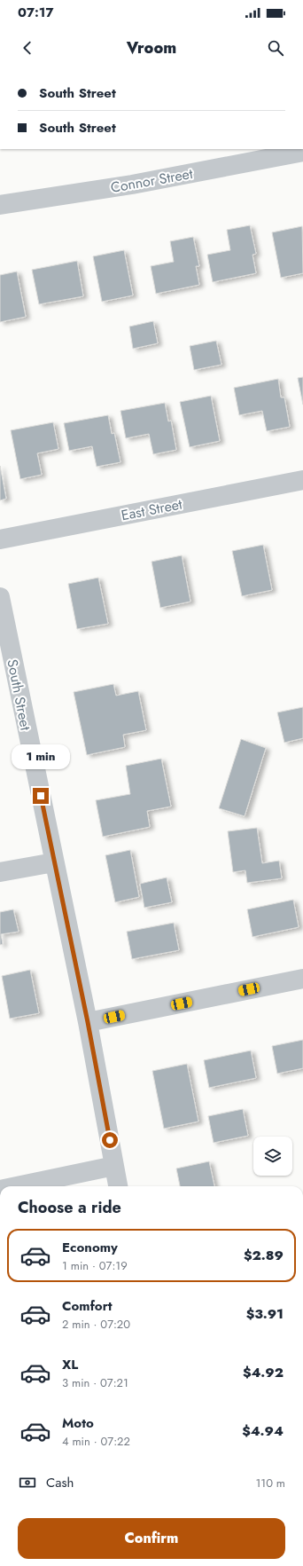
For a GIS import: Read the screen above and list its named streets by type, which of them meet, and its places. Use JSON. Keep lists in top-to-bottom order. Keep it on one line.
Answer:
{"streets":{"street":["Connor Street","East Street","South Street"]},"page":{"status":"07:17","header":"Vroom","banner":["South Street","South Street"],"bubble":"1 min","heading":"Choose a ride","list":[{"name":"Economy","note":"1 min · 07:19","value":"$2.89"},{"name":"Comfort","note":"2 min · 07:20","value":"$3.91"},{"name":"XL","note":"3 min · 07:21","value":"$4.92"},{"name":"Moto","note":"4 min · 07:22","value":"$4.94"}],"pay":["Cash","110 m"],"buttons":"Confirm"}}
